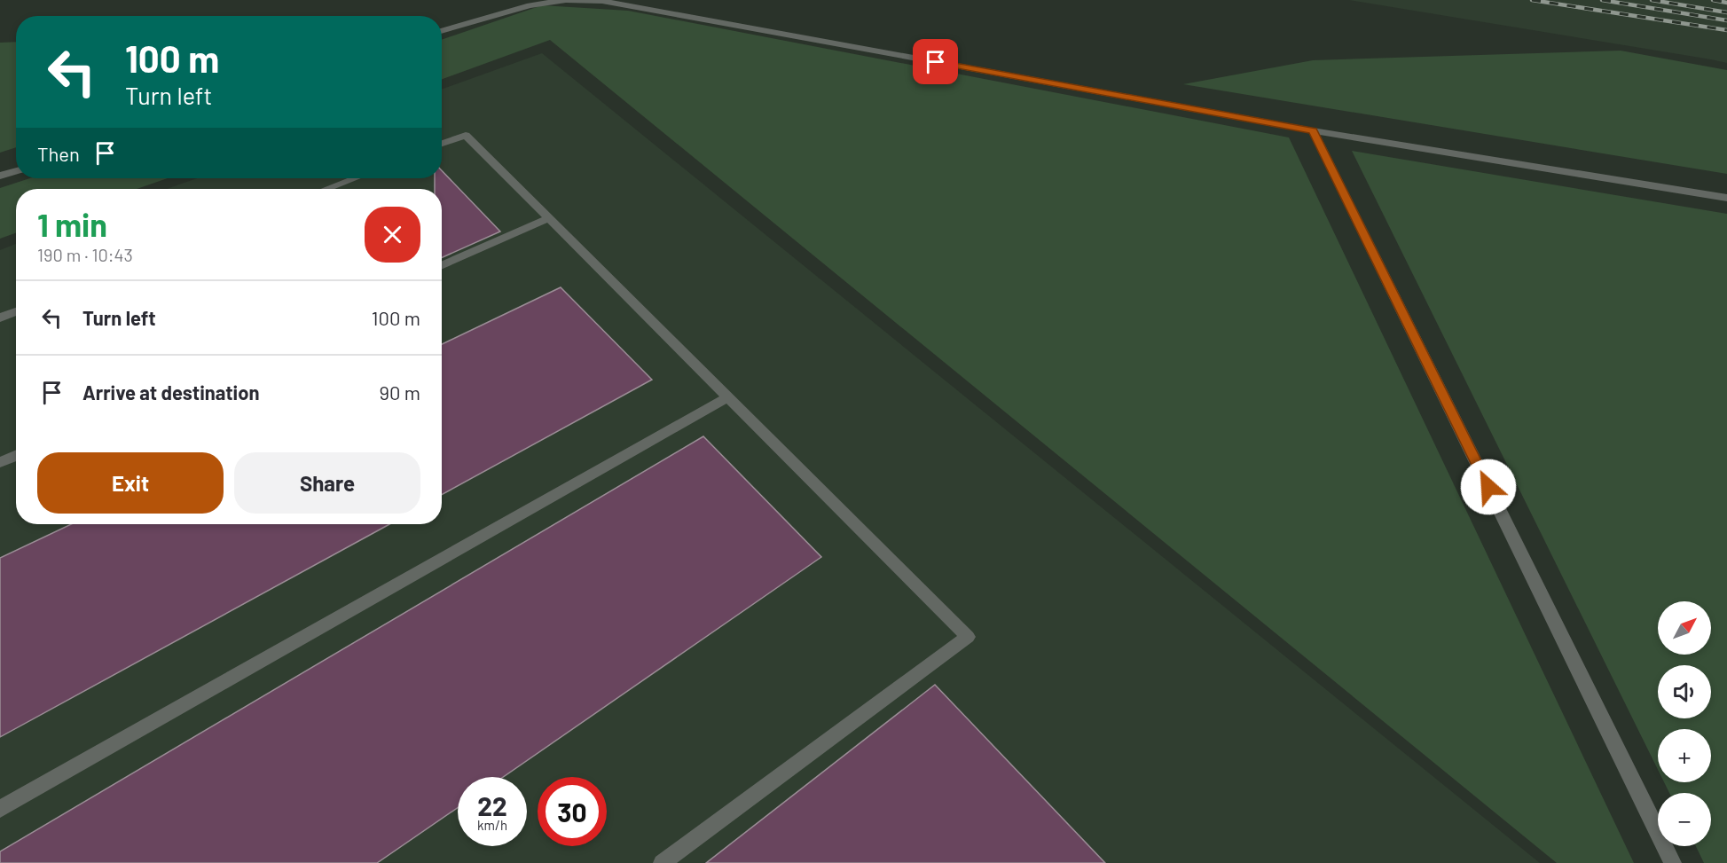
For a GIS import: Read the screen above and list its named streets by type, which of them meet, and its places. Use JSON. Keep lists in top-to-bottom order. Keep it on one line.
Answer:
{"north":"top right","page":{"turn":["100 m","Turn left"],"then":"Then","heading":["1 min","190 m · 10:43"],"list":[{"name":"Turn left","value":"100 m"},{"name":"Arrive at destination","value":"90 m"}],"buttons":["Exit","Share"],"map_buttons":["+","−"],"speed":"22 km/h","limit":"30"}}
